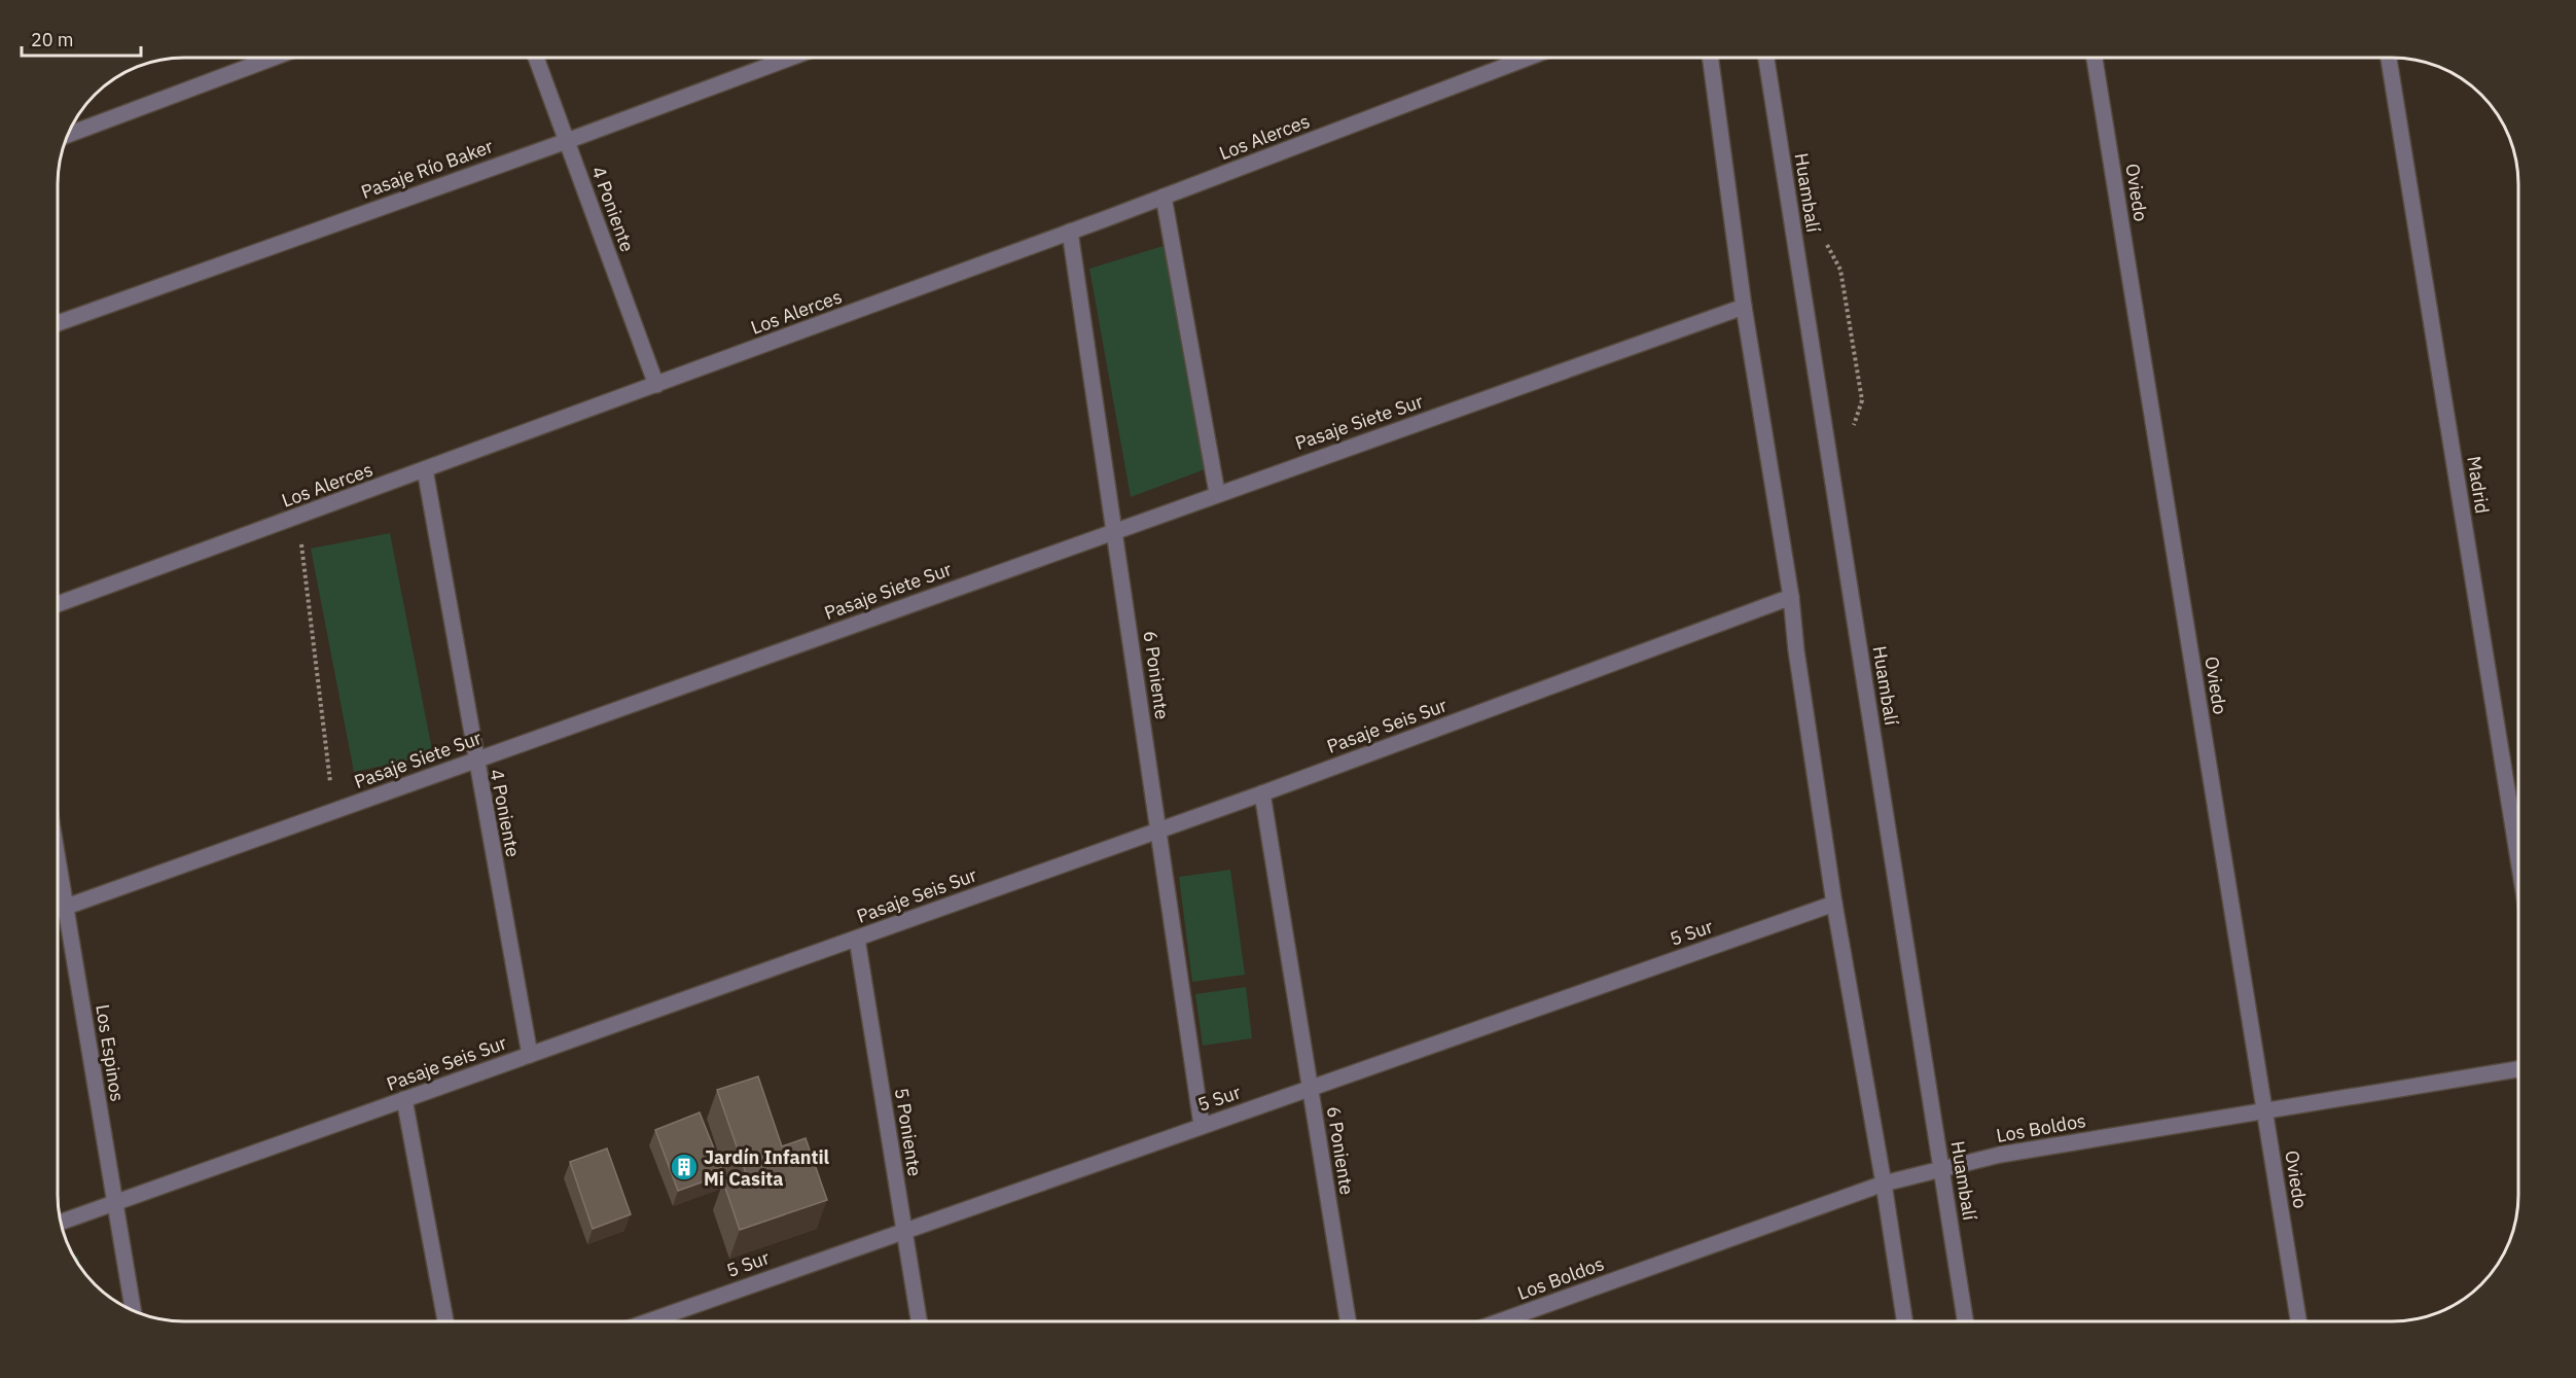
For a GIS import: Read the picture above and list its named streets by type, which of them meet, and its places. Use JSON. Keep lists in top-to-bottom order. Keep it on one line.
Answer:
{"streets":{"street":["Los Alerces","Pasaje Río Baker","Huambalí","Oviedo","4 Poniente","Pasaje Siete Sur","Madrid","6 Poniente","Pasaje Seis Sur","5 Sur","Los Espinos","Los Boldos","5 Poniente"]},"crossings":[["Los Alerces","4 Poniente"],["Los Alerces","6 Poniente"],["Pasaje Río Baker","4 Poniente"],["Huambalí","Los Boldos"],["Oviedo","Los Boldos"],["4 Poniente","Pasaje Siete Sur"],["4 Poniente","Pasaje Seis Sur"],["Pasaje Siete Sur","6 Poniente"],["Pasaje Siete Sur","Los Espinos"],["6 Poniente","Pasaje Seis Sur"],["6 Poniente","5 Sur"],["Pasaje Seis Sur","Los Espinos"],["Pasaje Seis Sur","5 Poniente"],["5 Sur","5 Poniente"]],"places":{"building":["Jardín Infantil Mi Casita"]},"scale_bar":"20 m"}
